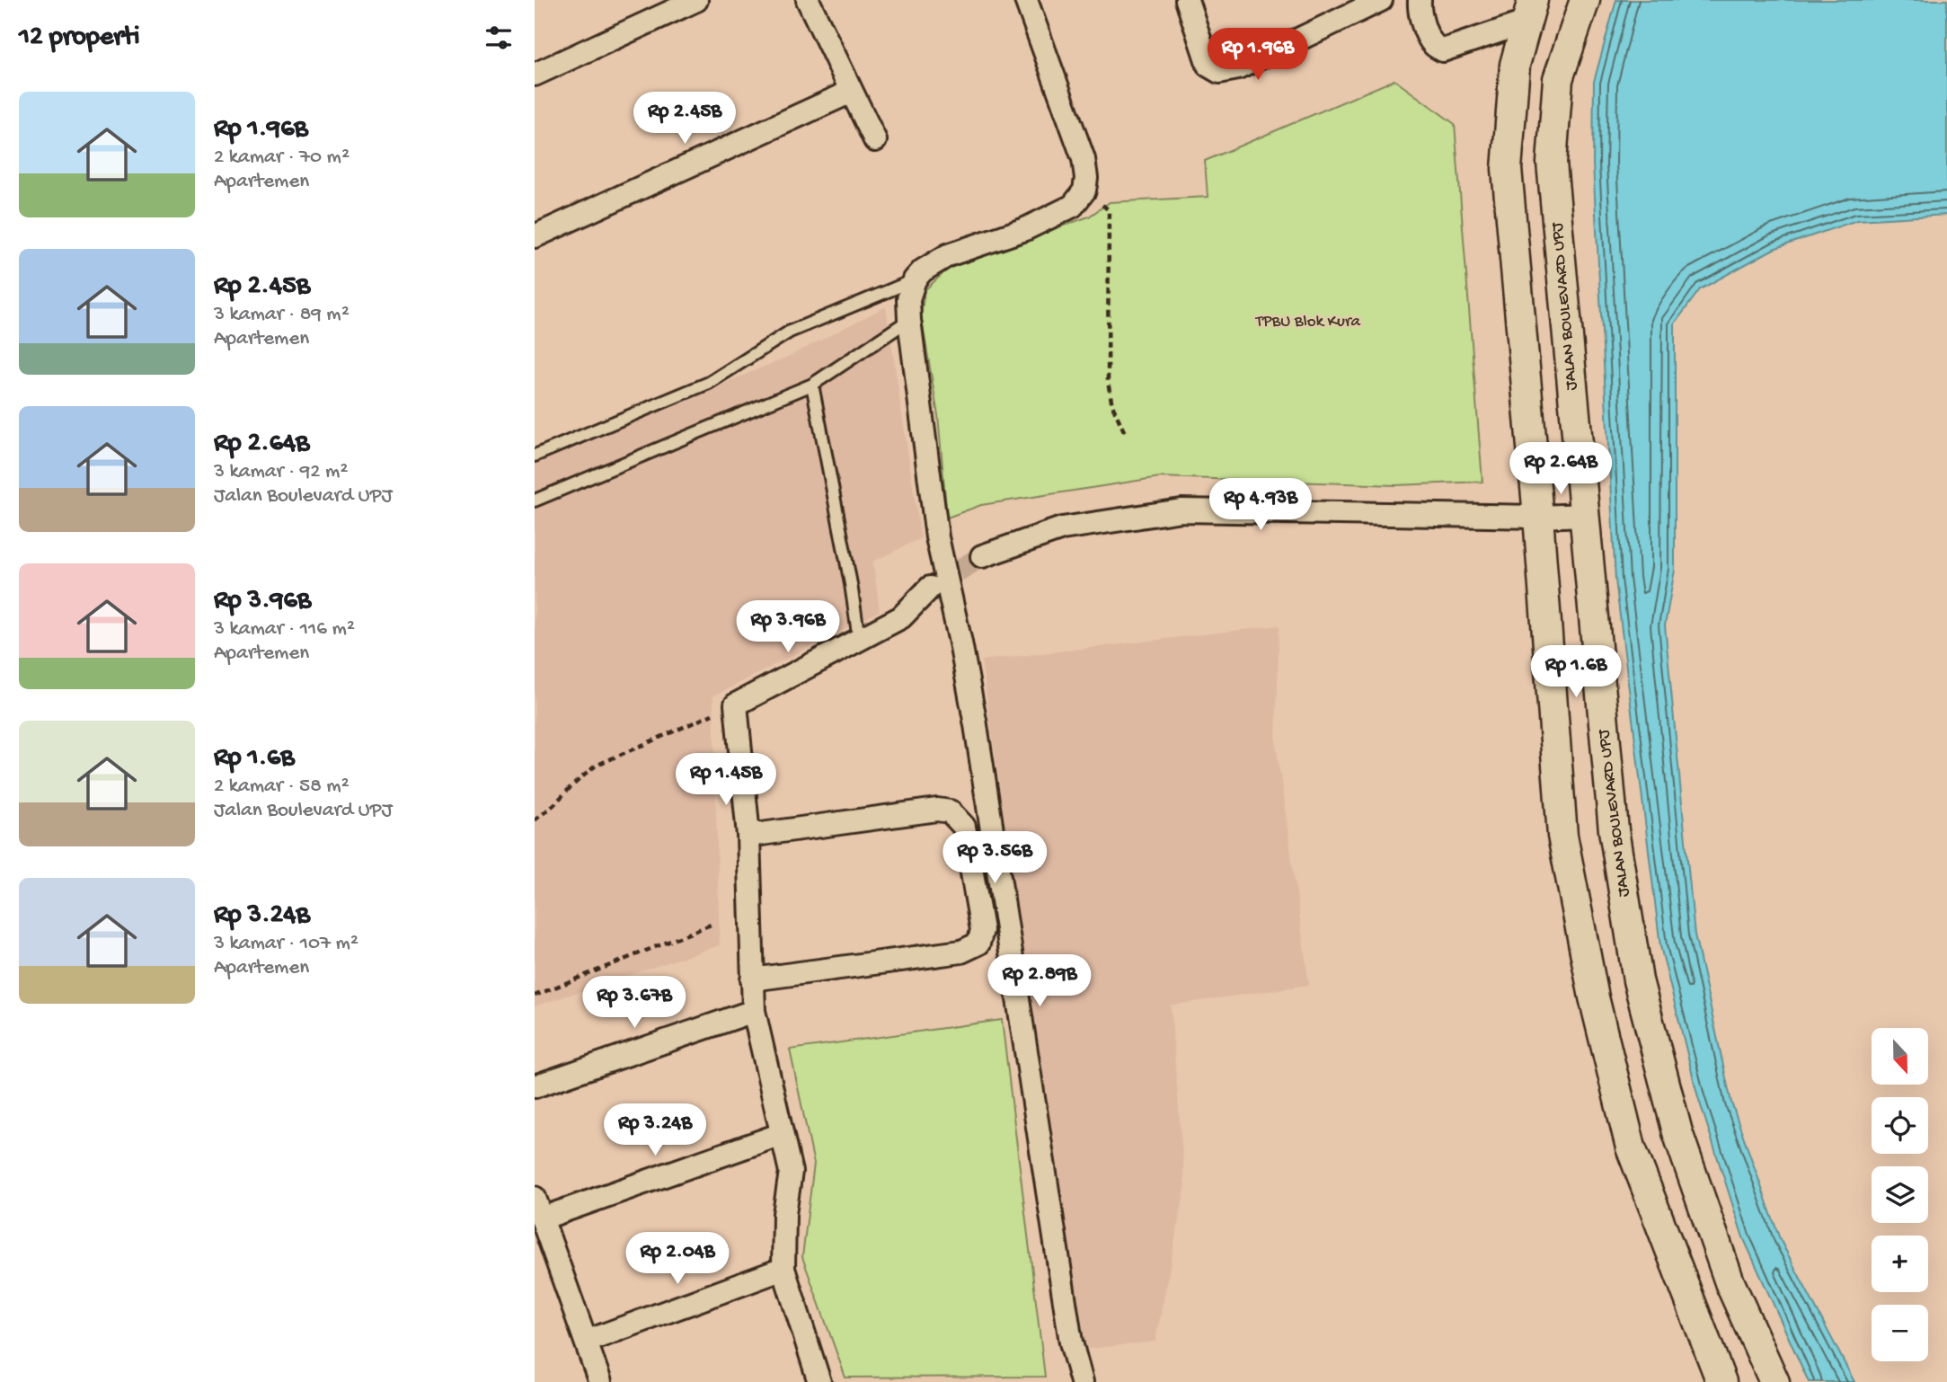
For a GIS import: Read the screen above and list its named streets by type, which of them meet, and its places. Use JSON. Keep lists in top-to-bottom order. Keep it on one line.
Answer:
{"streets":{"street":["JALAN BOULEVARD UPJ"]},"parks":["TPBU Blok Kura"],"north":"bottom","page":{"heading":"12 properti","price":["Rp 1.96B","Rp 2.45B","Rp 2.64B","Rp 4.93B","Rp 3.96B","Rp 1.6B","Rp 1.45B","Rp 3.56B","Rp 2.89B","Rp 3.67B","Rp 3.24B","Rp 2.04B"],"list":[{"name":"Rp 1.96B","note":"2 kamar · 70 m² · Apartemen"},{"name":"Rp 2.45B","note":"3 kamar · 89 m² · Apartemen"},{"name":"Rp 2.64B","note":"3 kamar · 92 m² · Jalan Boulevard UPJ"},{"name":"Rp 3.96B","note":"3 kamar · 116 m² · Apartemen"},{"name":"Rp 1.6B","note":"2 kamar · 58 m² · Jalan Boulevard UPJ"},{"name":"Rp 3.24B","note":"3 kamar · 107 m² · Apartemen"}],"map_buttons":["+","−"]}}
